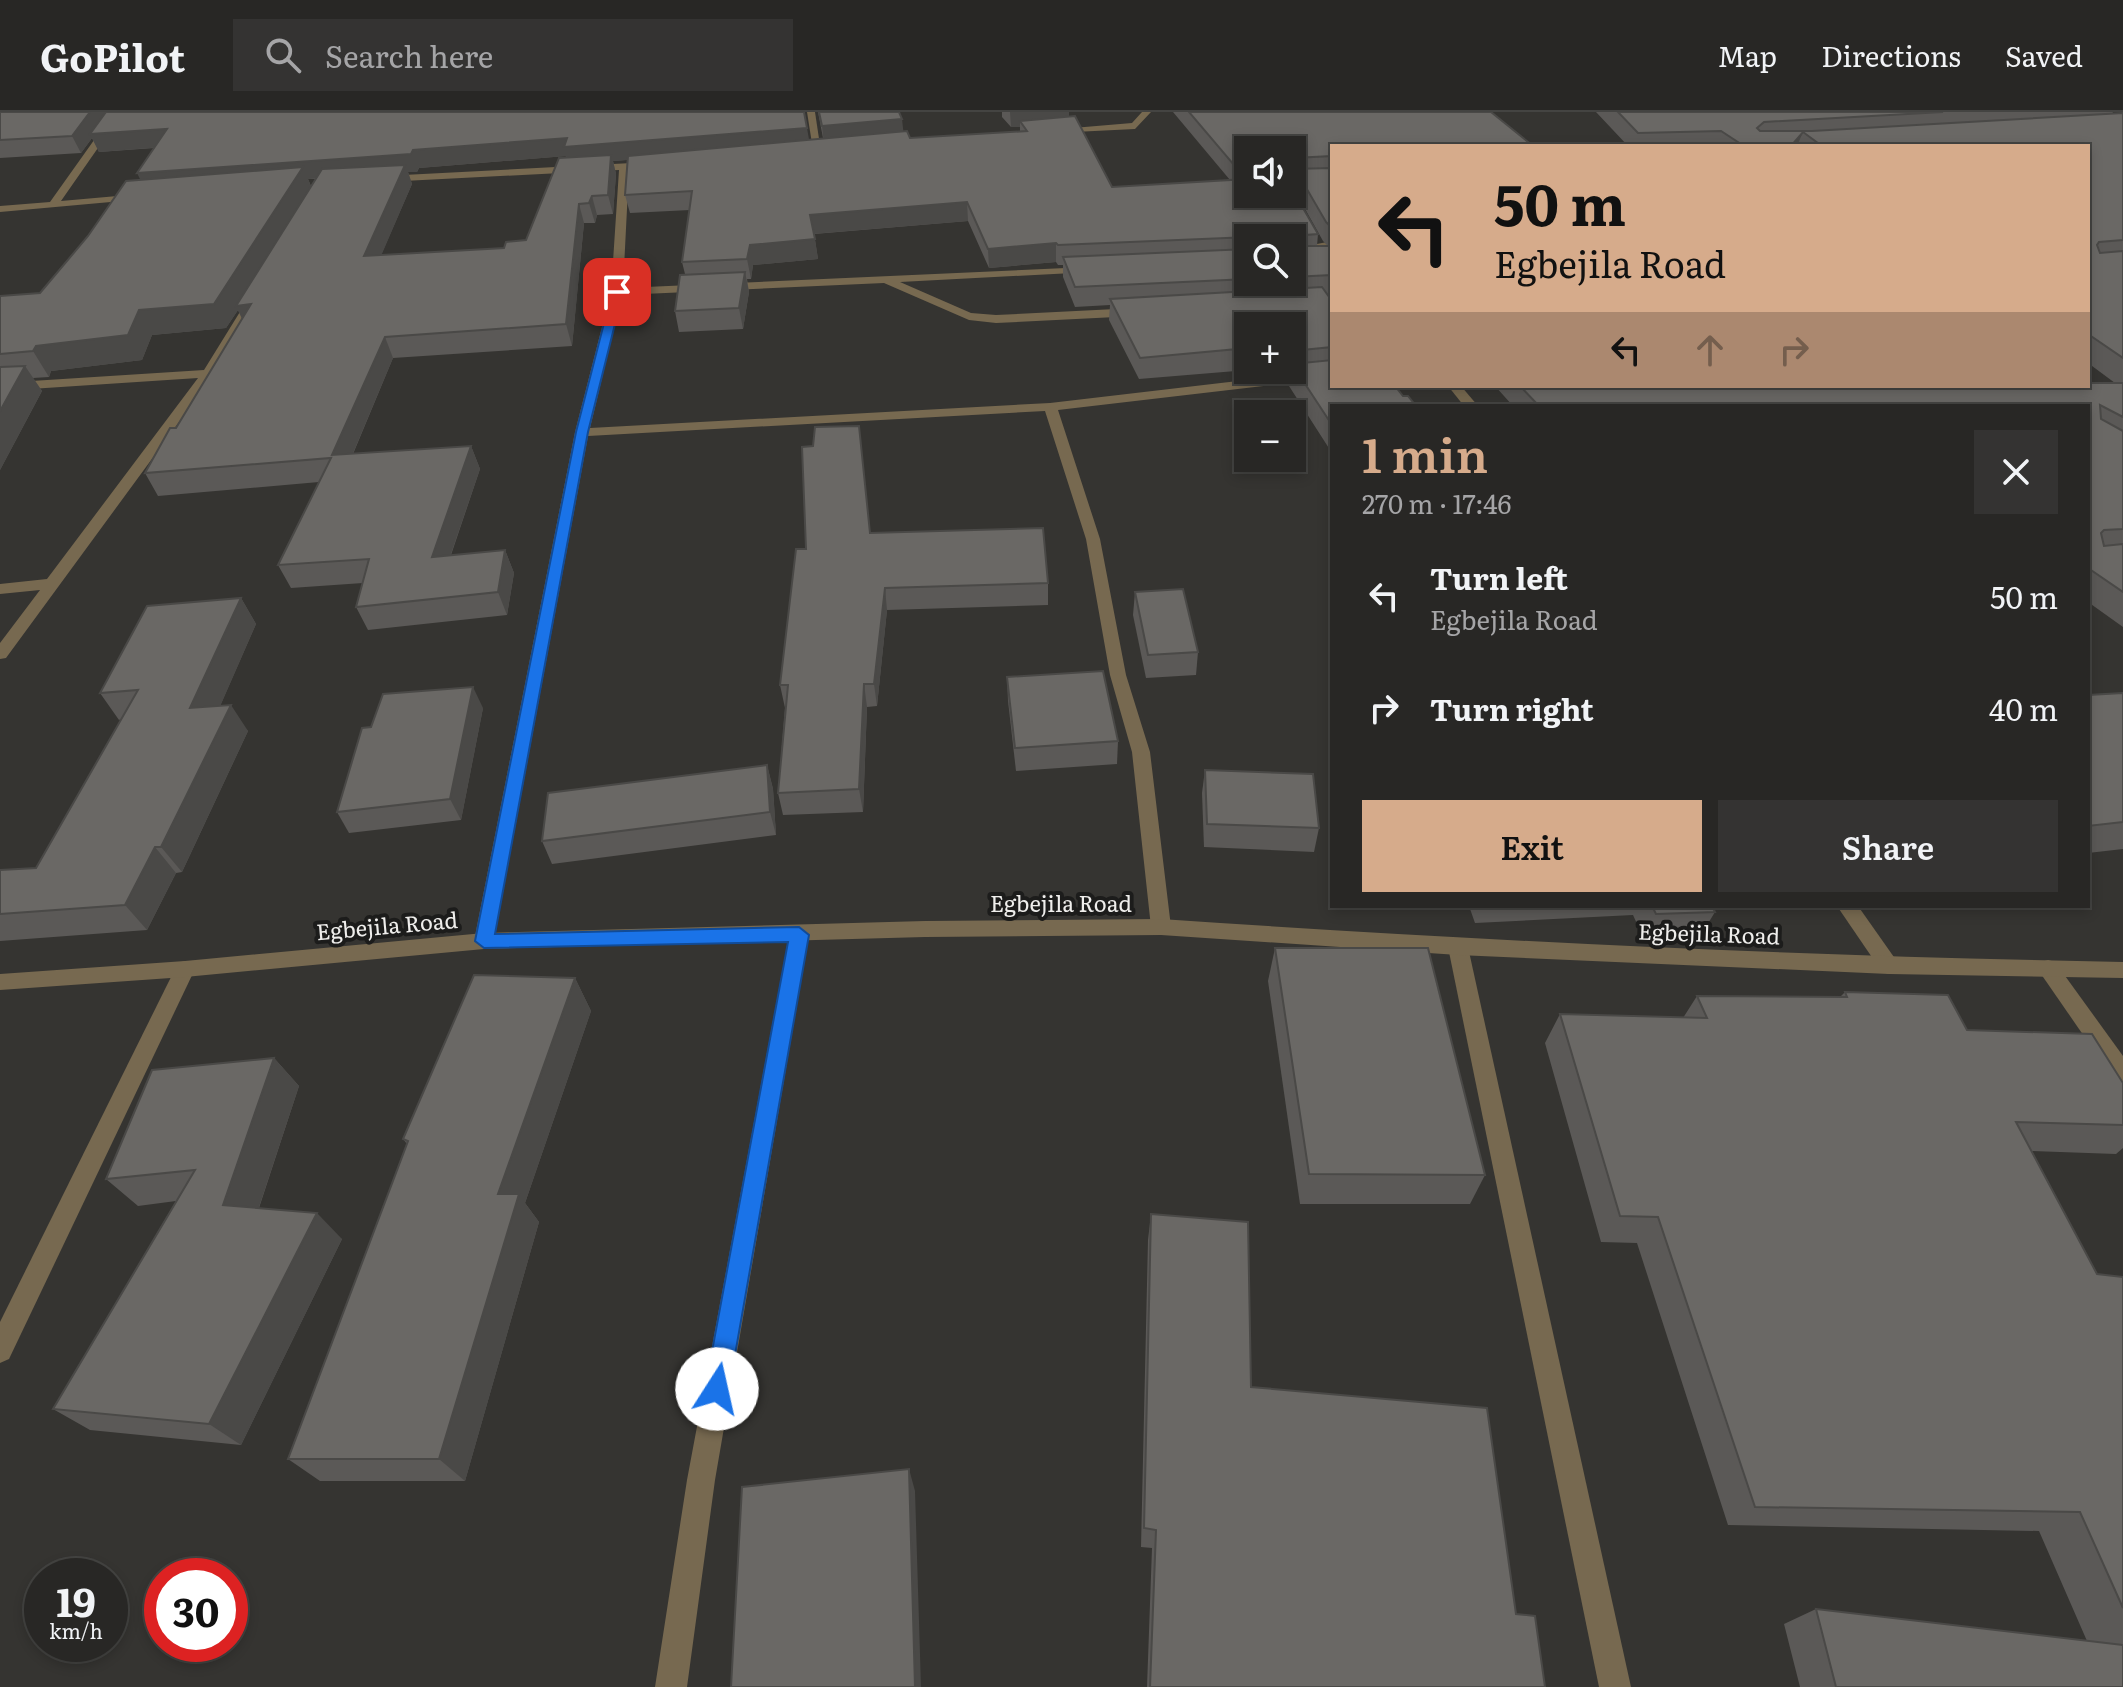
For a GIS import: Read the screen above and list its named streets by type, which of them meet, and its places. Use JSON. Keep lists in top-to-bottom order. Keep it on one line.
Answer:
{"streets":{"street":["Egbejila Road"]},"page":{"header":"GoPilot","search":"Search here","nav":["Map","Directions","Saved"],"map_buttons":["+","−"],"turn":["50 m","Egbejila Road"],"heading":["1 min","270 m · 17:46"],"list":[{"name":"Turn left","note":"Egbejila Road","value":"50 m"},{"name":"Turn right","value":"40 m"}],"buttons":["Exit","Share"],"speed":"19 km/h","limit":"30"}}
